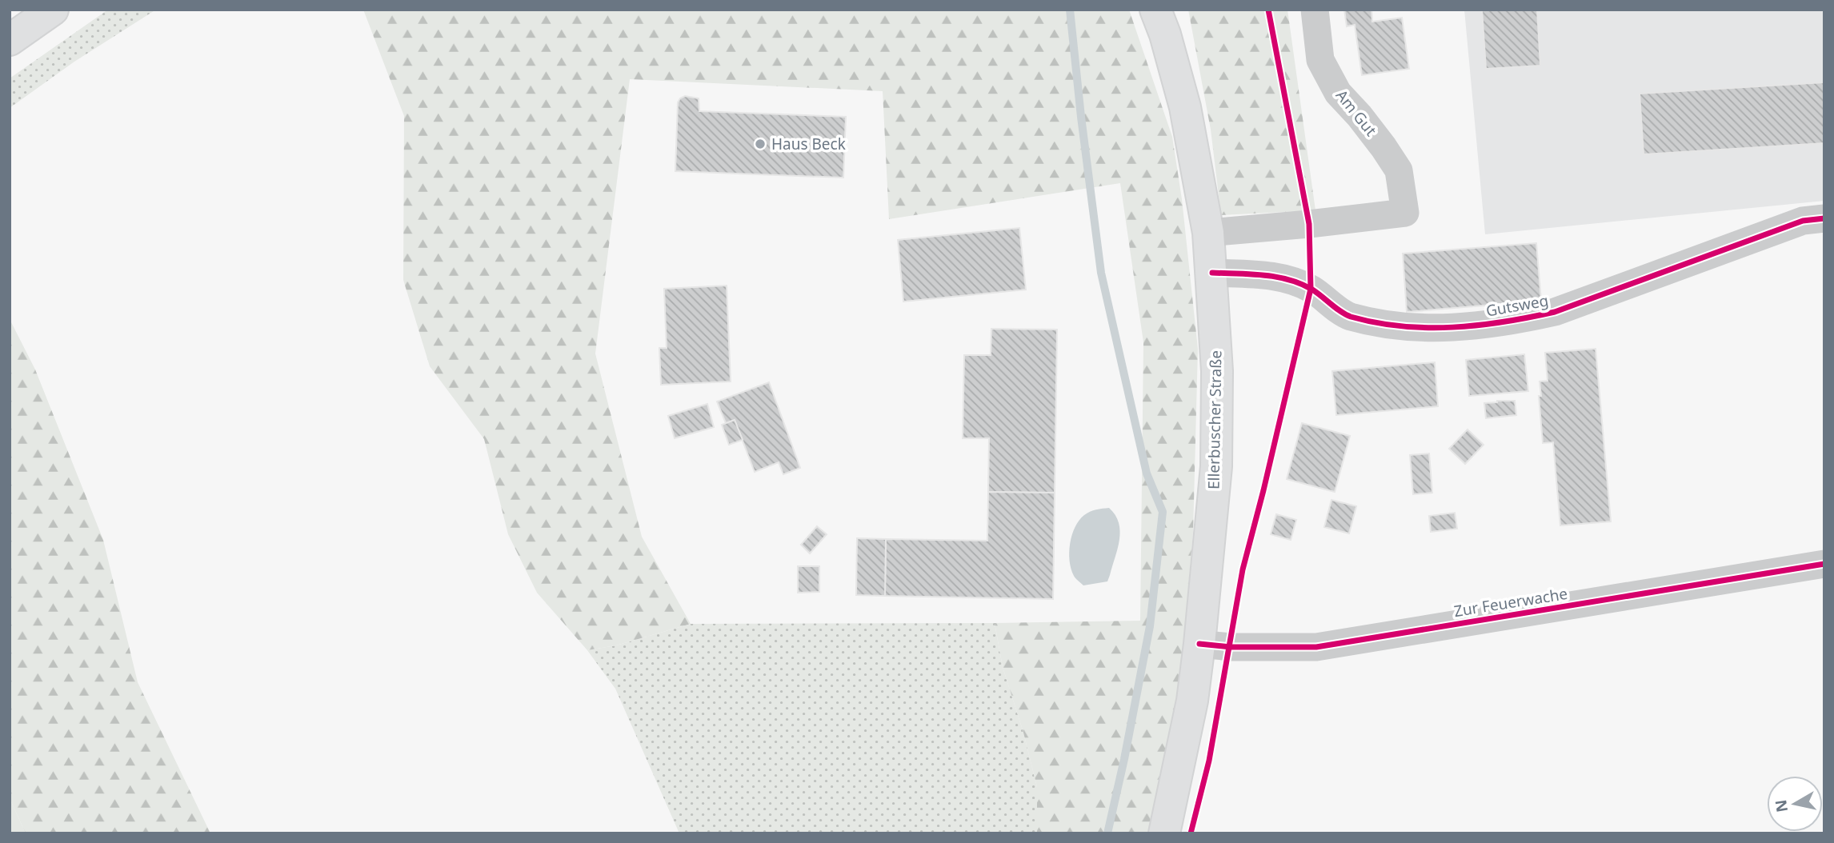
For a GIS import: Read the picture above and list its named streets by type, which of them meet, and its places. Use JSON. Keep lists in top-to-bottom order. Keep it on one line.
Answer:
{"streets":{"main road":["Ellerbuscher Straße"],"street":["Am Gut","Gutsweg","Zur Feuerwache"]},"crossings":[["Am Gut","Ellerbuscher Straße"],["Gutsweg","Ellerbuscher Straße"],["Ellerbuscher Straße","Zur Feuerwache"]],"places":["Haus Beck"],"north":"left"}
